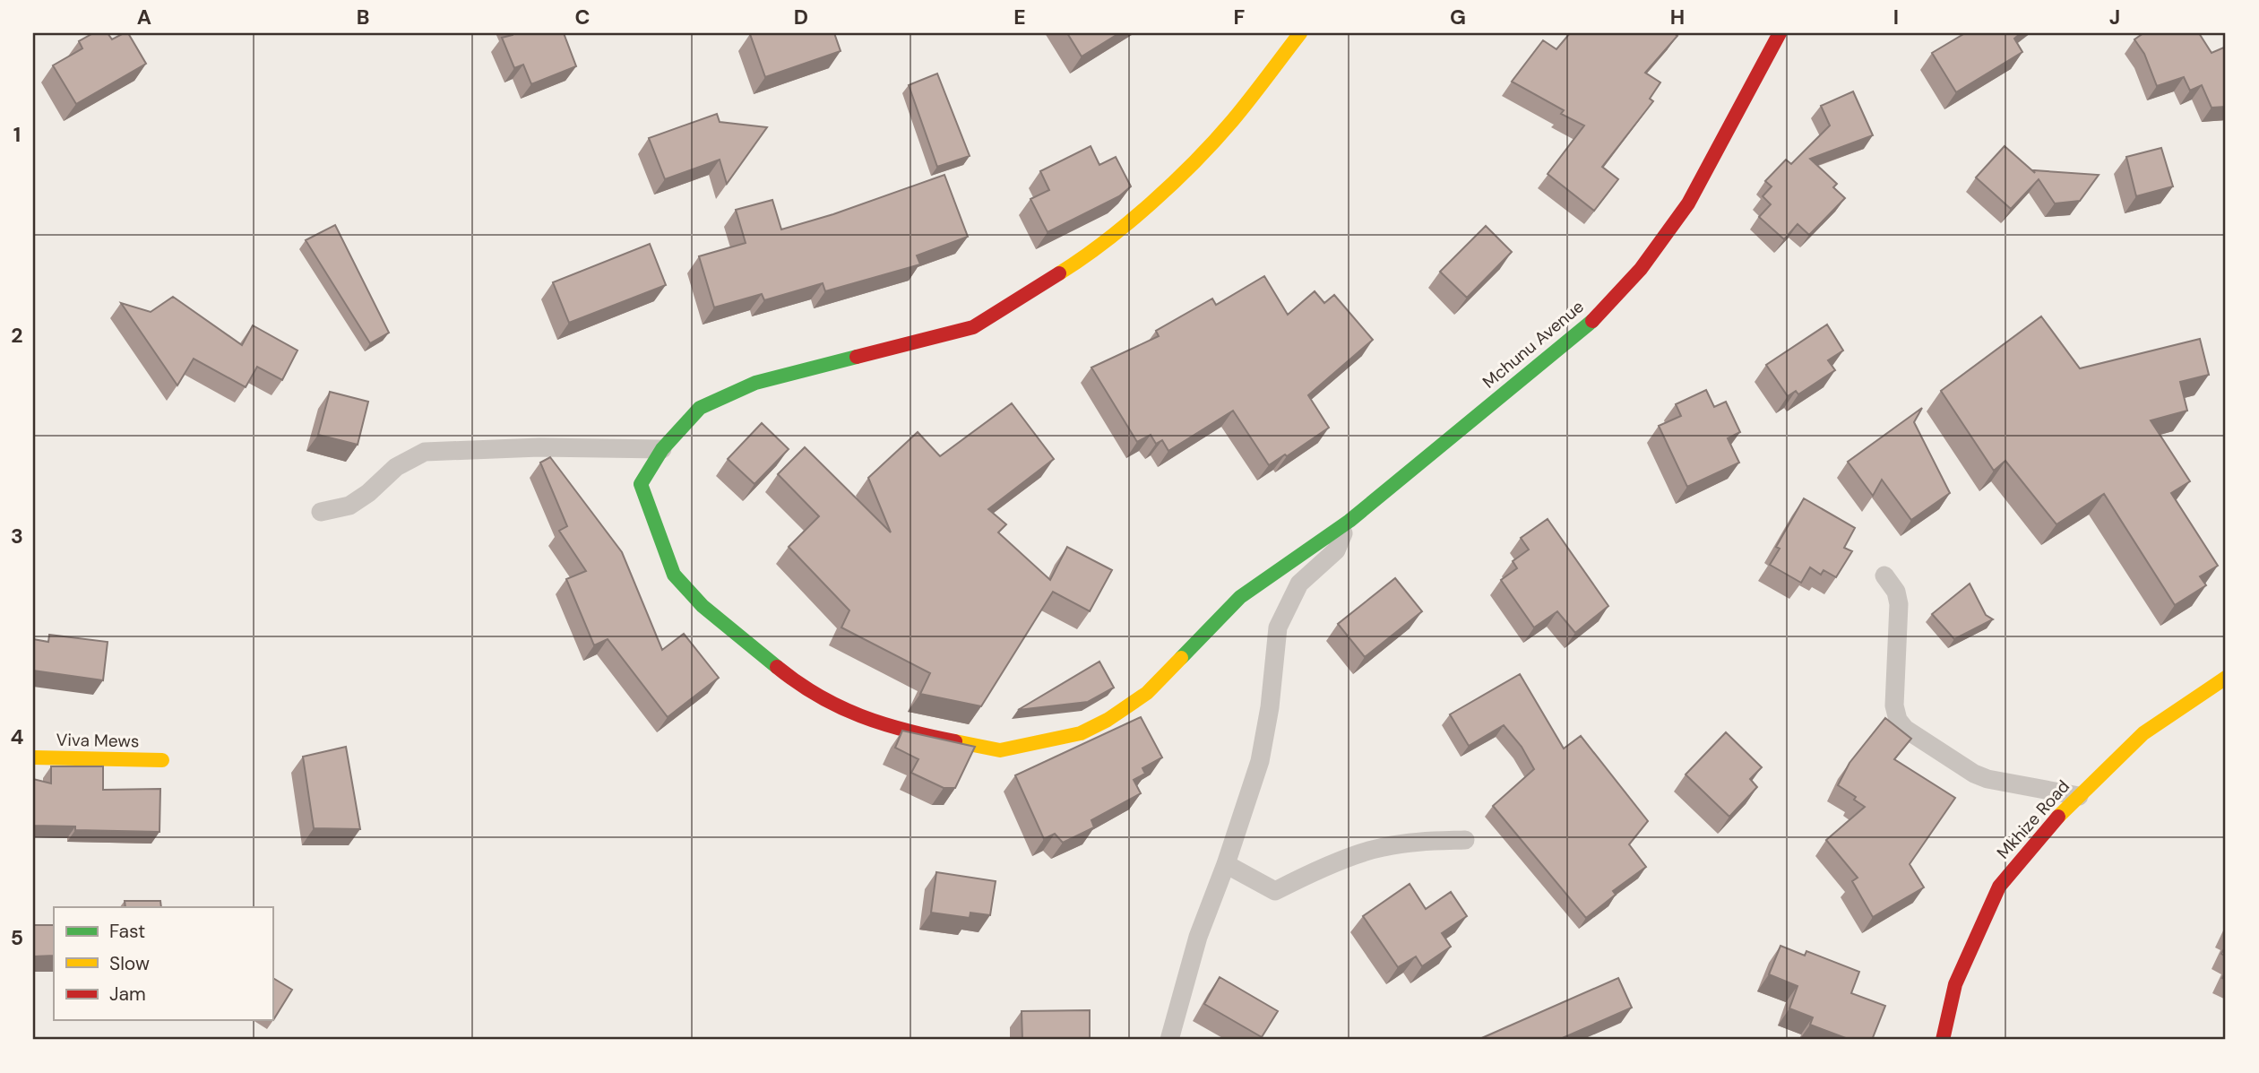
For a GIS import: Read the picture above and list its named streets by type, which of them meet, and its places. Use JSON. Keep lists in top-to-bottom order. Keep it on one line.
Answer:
{"streets":{"street":["Mchunu Avenue","Viva Mews","Mkhize Road"]},"legend":["Fast","Slow","Jam"],"grid":{"columns":["A","B","C","D","E","F","G","H","I","J"],"rows":["1","2","3","4","5"]}}
